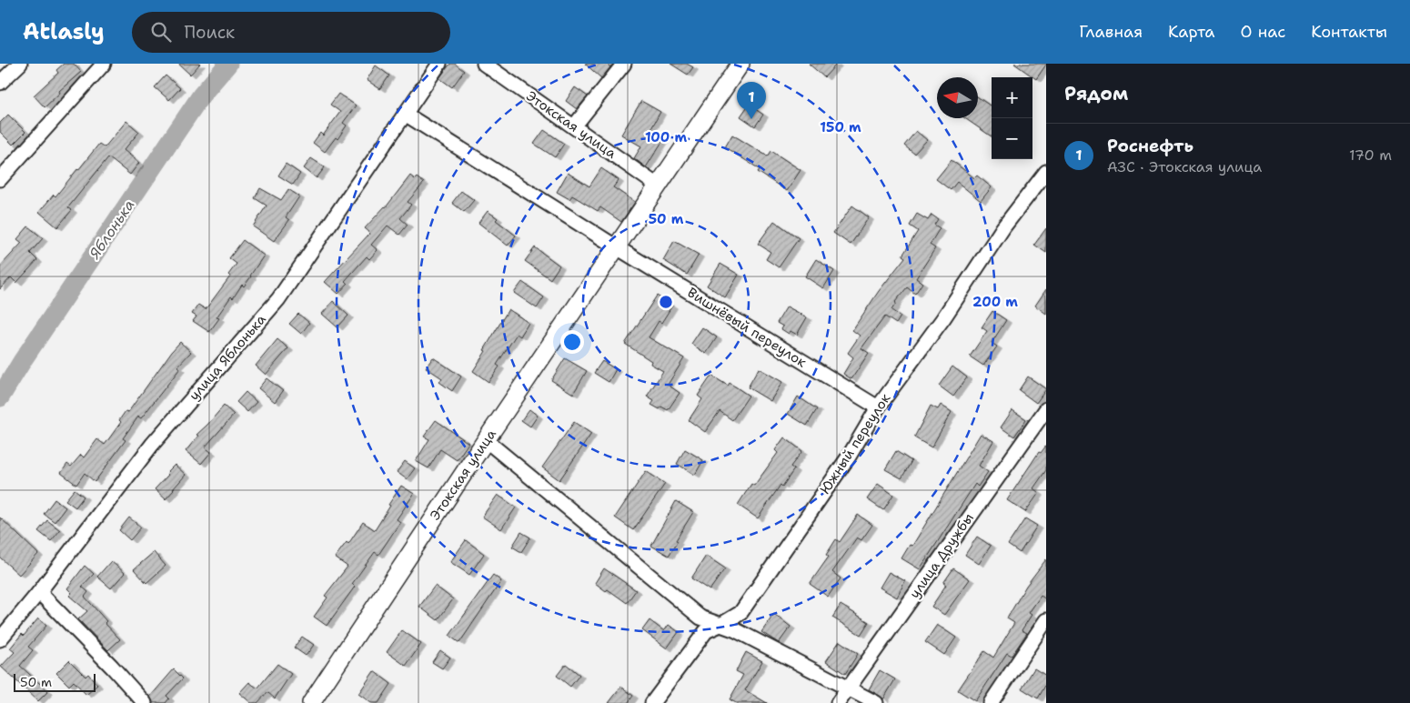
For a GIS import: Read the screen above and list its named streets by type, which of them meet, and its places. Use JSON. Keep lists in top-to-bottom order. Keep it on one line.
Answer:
{"streets":{"main road":["Этокская улица"],"street":["Вишнёвый переулок","улица Яблонька","Южный переулок","улица Дружбы"]},"crossings":[["Этокская улица","Вишнёвый переулок"],["Вишнёвый переулок","Южный переулок"]],"water":["Яблонька"],"scale_bar":"50 m","north":"left","page":{"header":"Atlasly","search":"Поиск","nav":["Главная","Карта","О нас","Контакты"],"heading":"Рядом","map_buttons":["+","−"],"pins":"1","list":[{"mark":"1","name":"Роснефть","note":"АЗС · Этокская улица","value":"170 m"}],"scale":"50 m"},"rings":["150 m","100 m","50 m","200 m"]}
